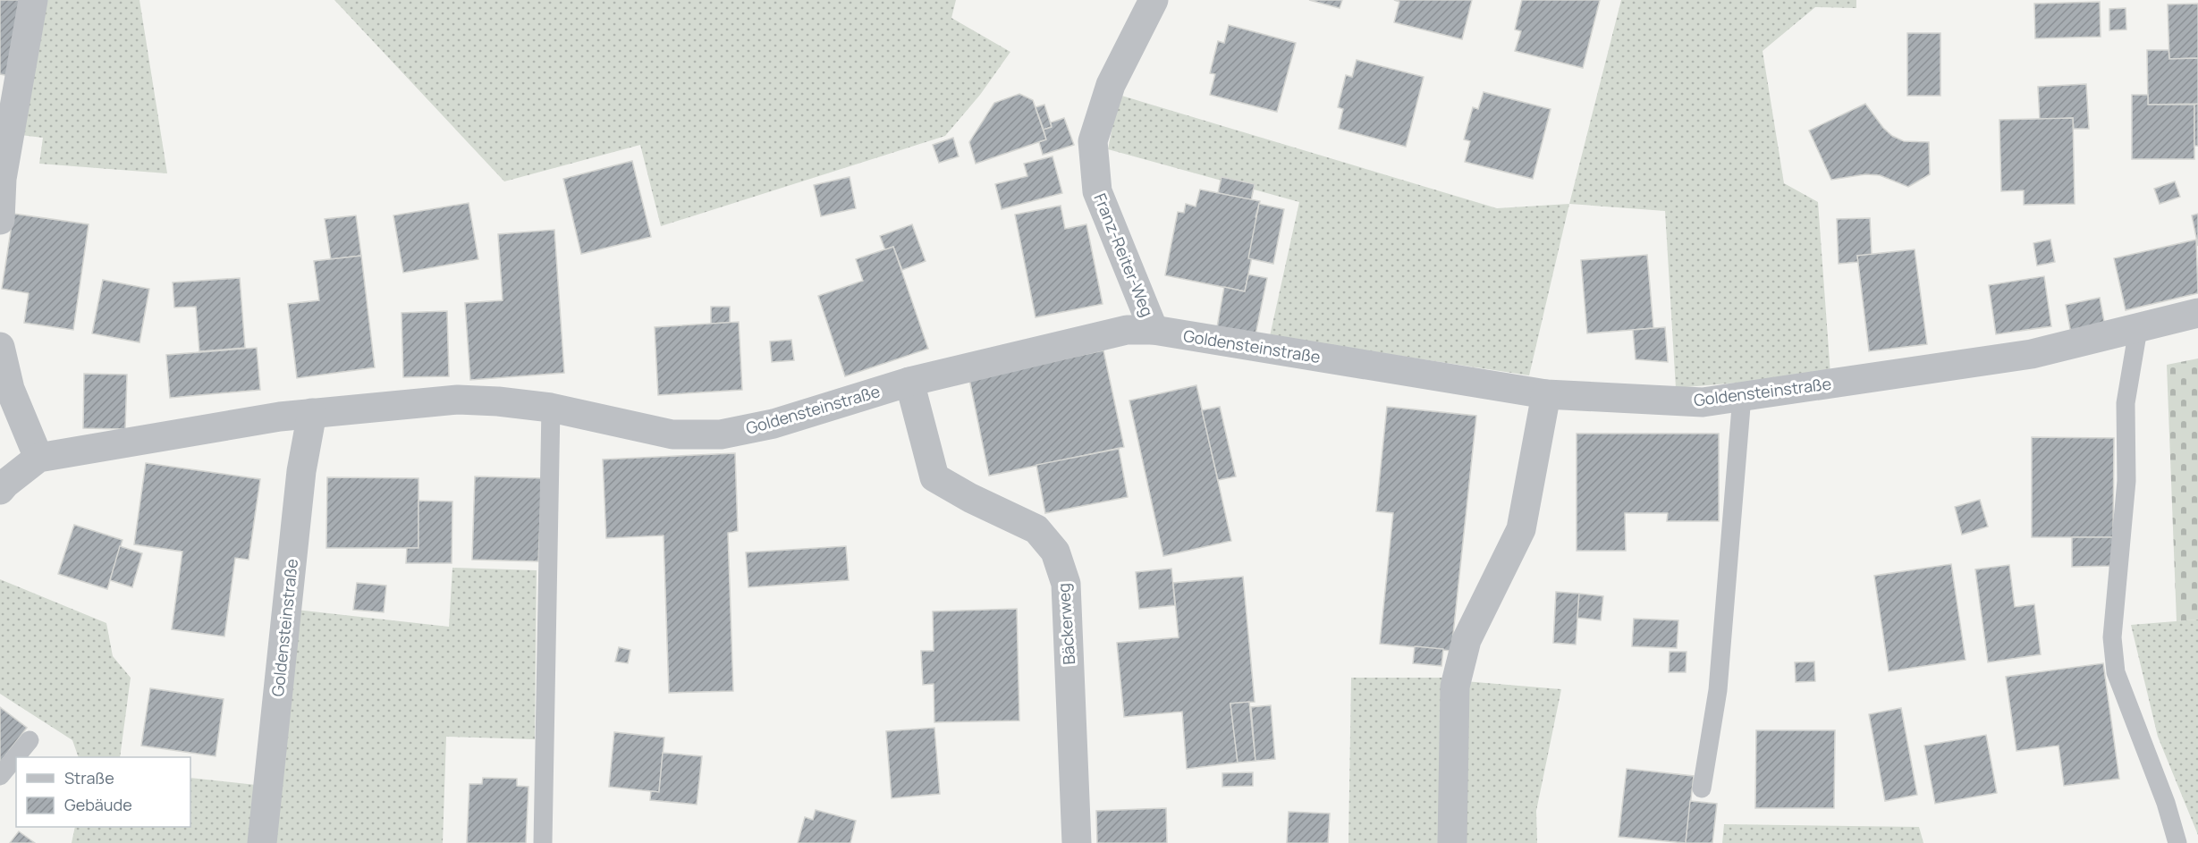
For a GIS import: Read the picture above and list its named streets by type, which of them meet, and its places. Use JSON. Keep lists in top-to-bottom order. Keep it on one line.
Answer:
{"streets":{"street":["Franz-Reiter-Weg","Goldensteinstraße","Bäckerweg"]},"crossings":[["Franz-Reiter-Weg","Goldensteinstraße"],["Goldensteinstraße","Bäckerweg"]],"legend":["Straße","Gebäude"]}
